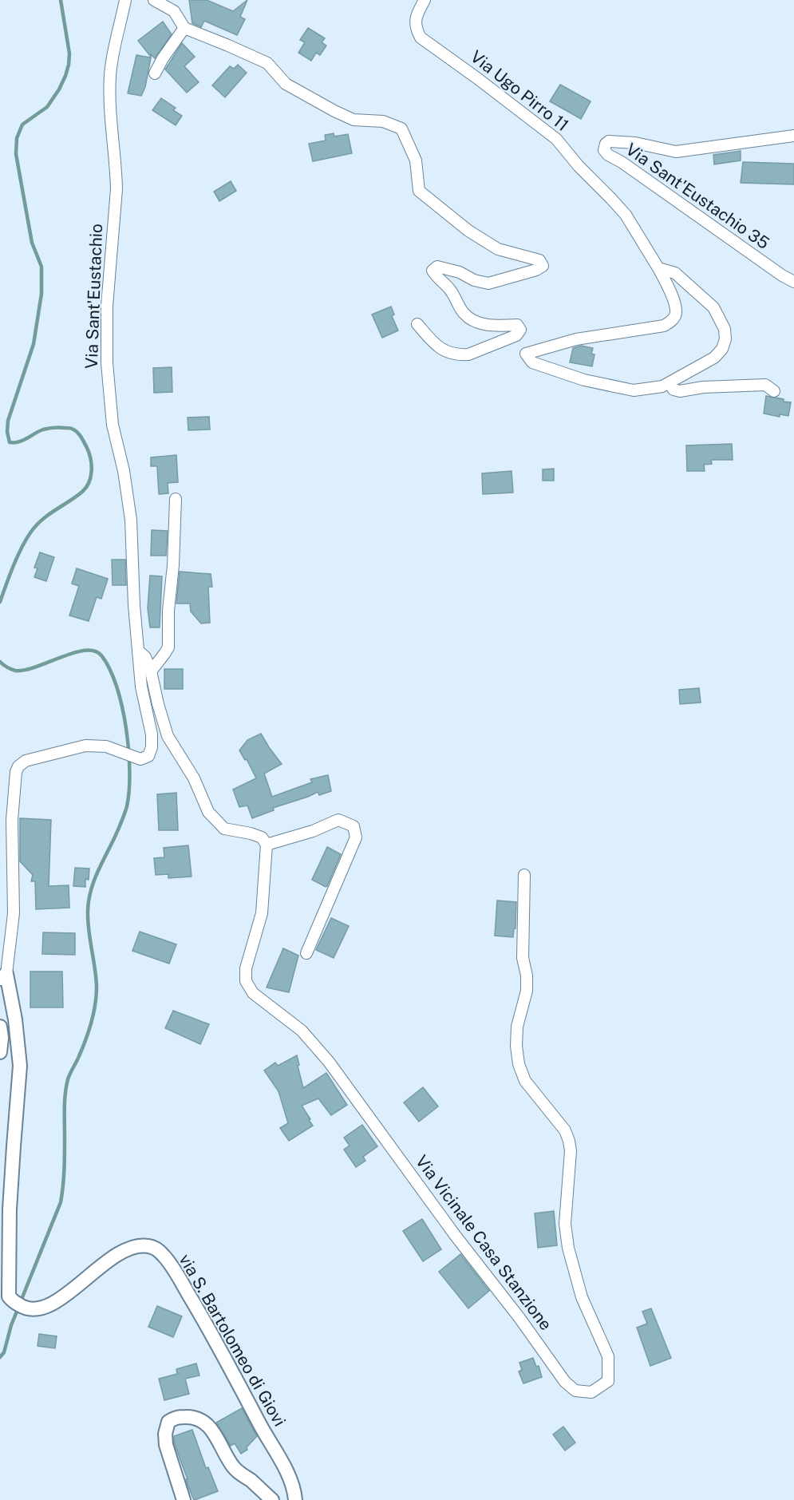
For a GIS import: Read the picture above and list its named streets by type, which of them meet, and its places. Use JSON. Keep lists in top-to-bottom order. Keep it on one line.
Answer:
{"streets":{"street":["Via Ugo Pirro 11","Via Sant'Eustachio 35","Via Sant'Eustachio","Via Vicinale Casa Stanzione","via S. Bartolomeo di Giovi"]},"crossings":[["Via Sant'Eustachio","via S. Bartolomeo di Giovi"]]}
